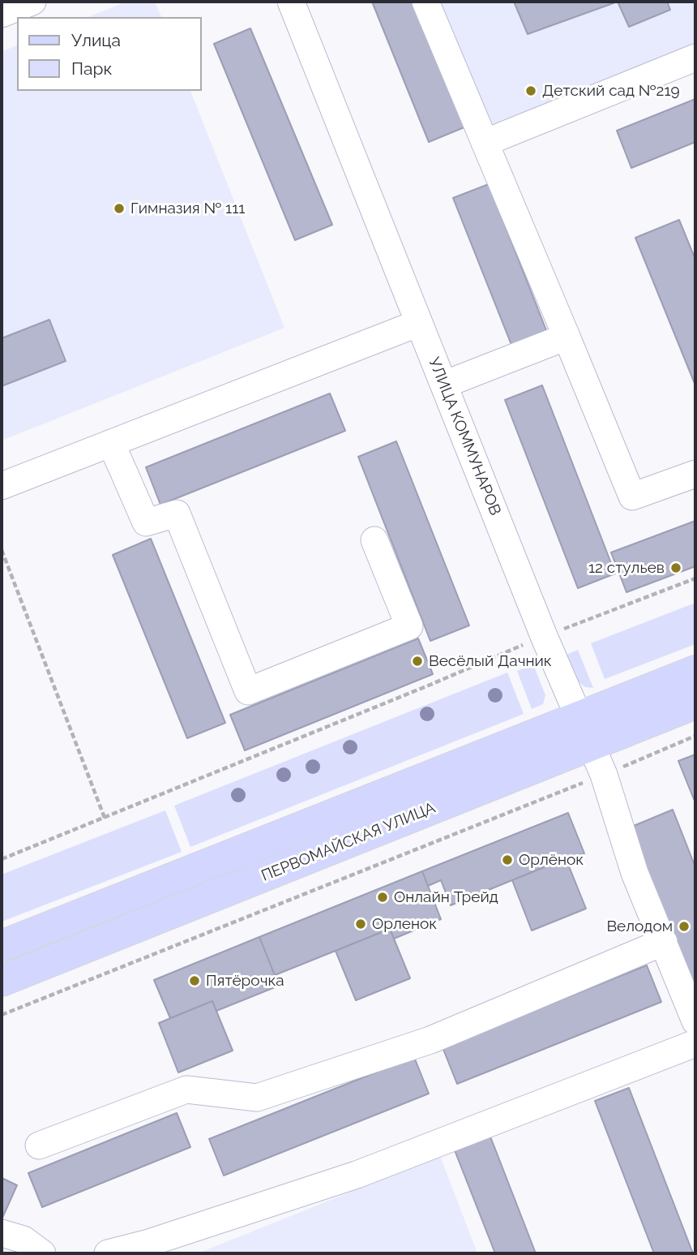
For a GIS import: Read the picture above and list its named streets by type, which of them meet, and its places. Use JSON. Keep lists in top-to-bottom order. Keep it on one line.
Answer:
{"streets":{"main road":["ПЕРВОМАЙСКАЯ УЛИЦА"],"street":["УЛИЦА КОММУНАРОВ"]},"crossings":[["УЛИЦА КОММУНАРОВ","ПЕРВОМАЙСКАЯ УЛИЦА"]],"places":["Детский сад №219","Гимназия № 111","12 стульев","Весёлый Дачник","Орлёнок","Онлайн Трейд","Орленок","Велодом","Пятёрочка"],"legend":["Улица","Парк"]}
